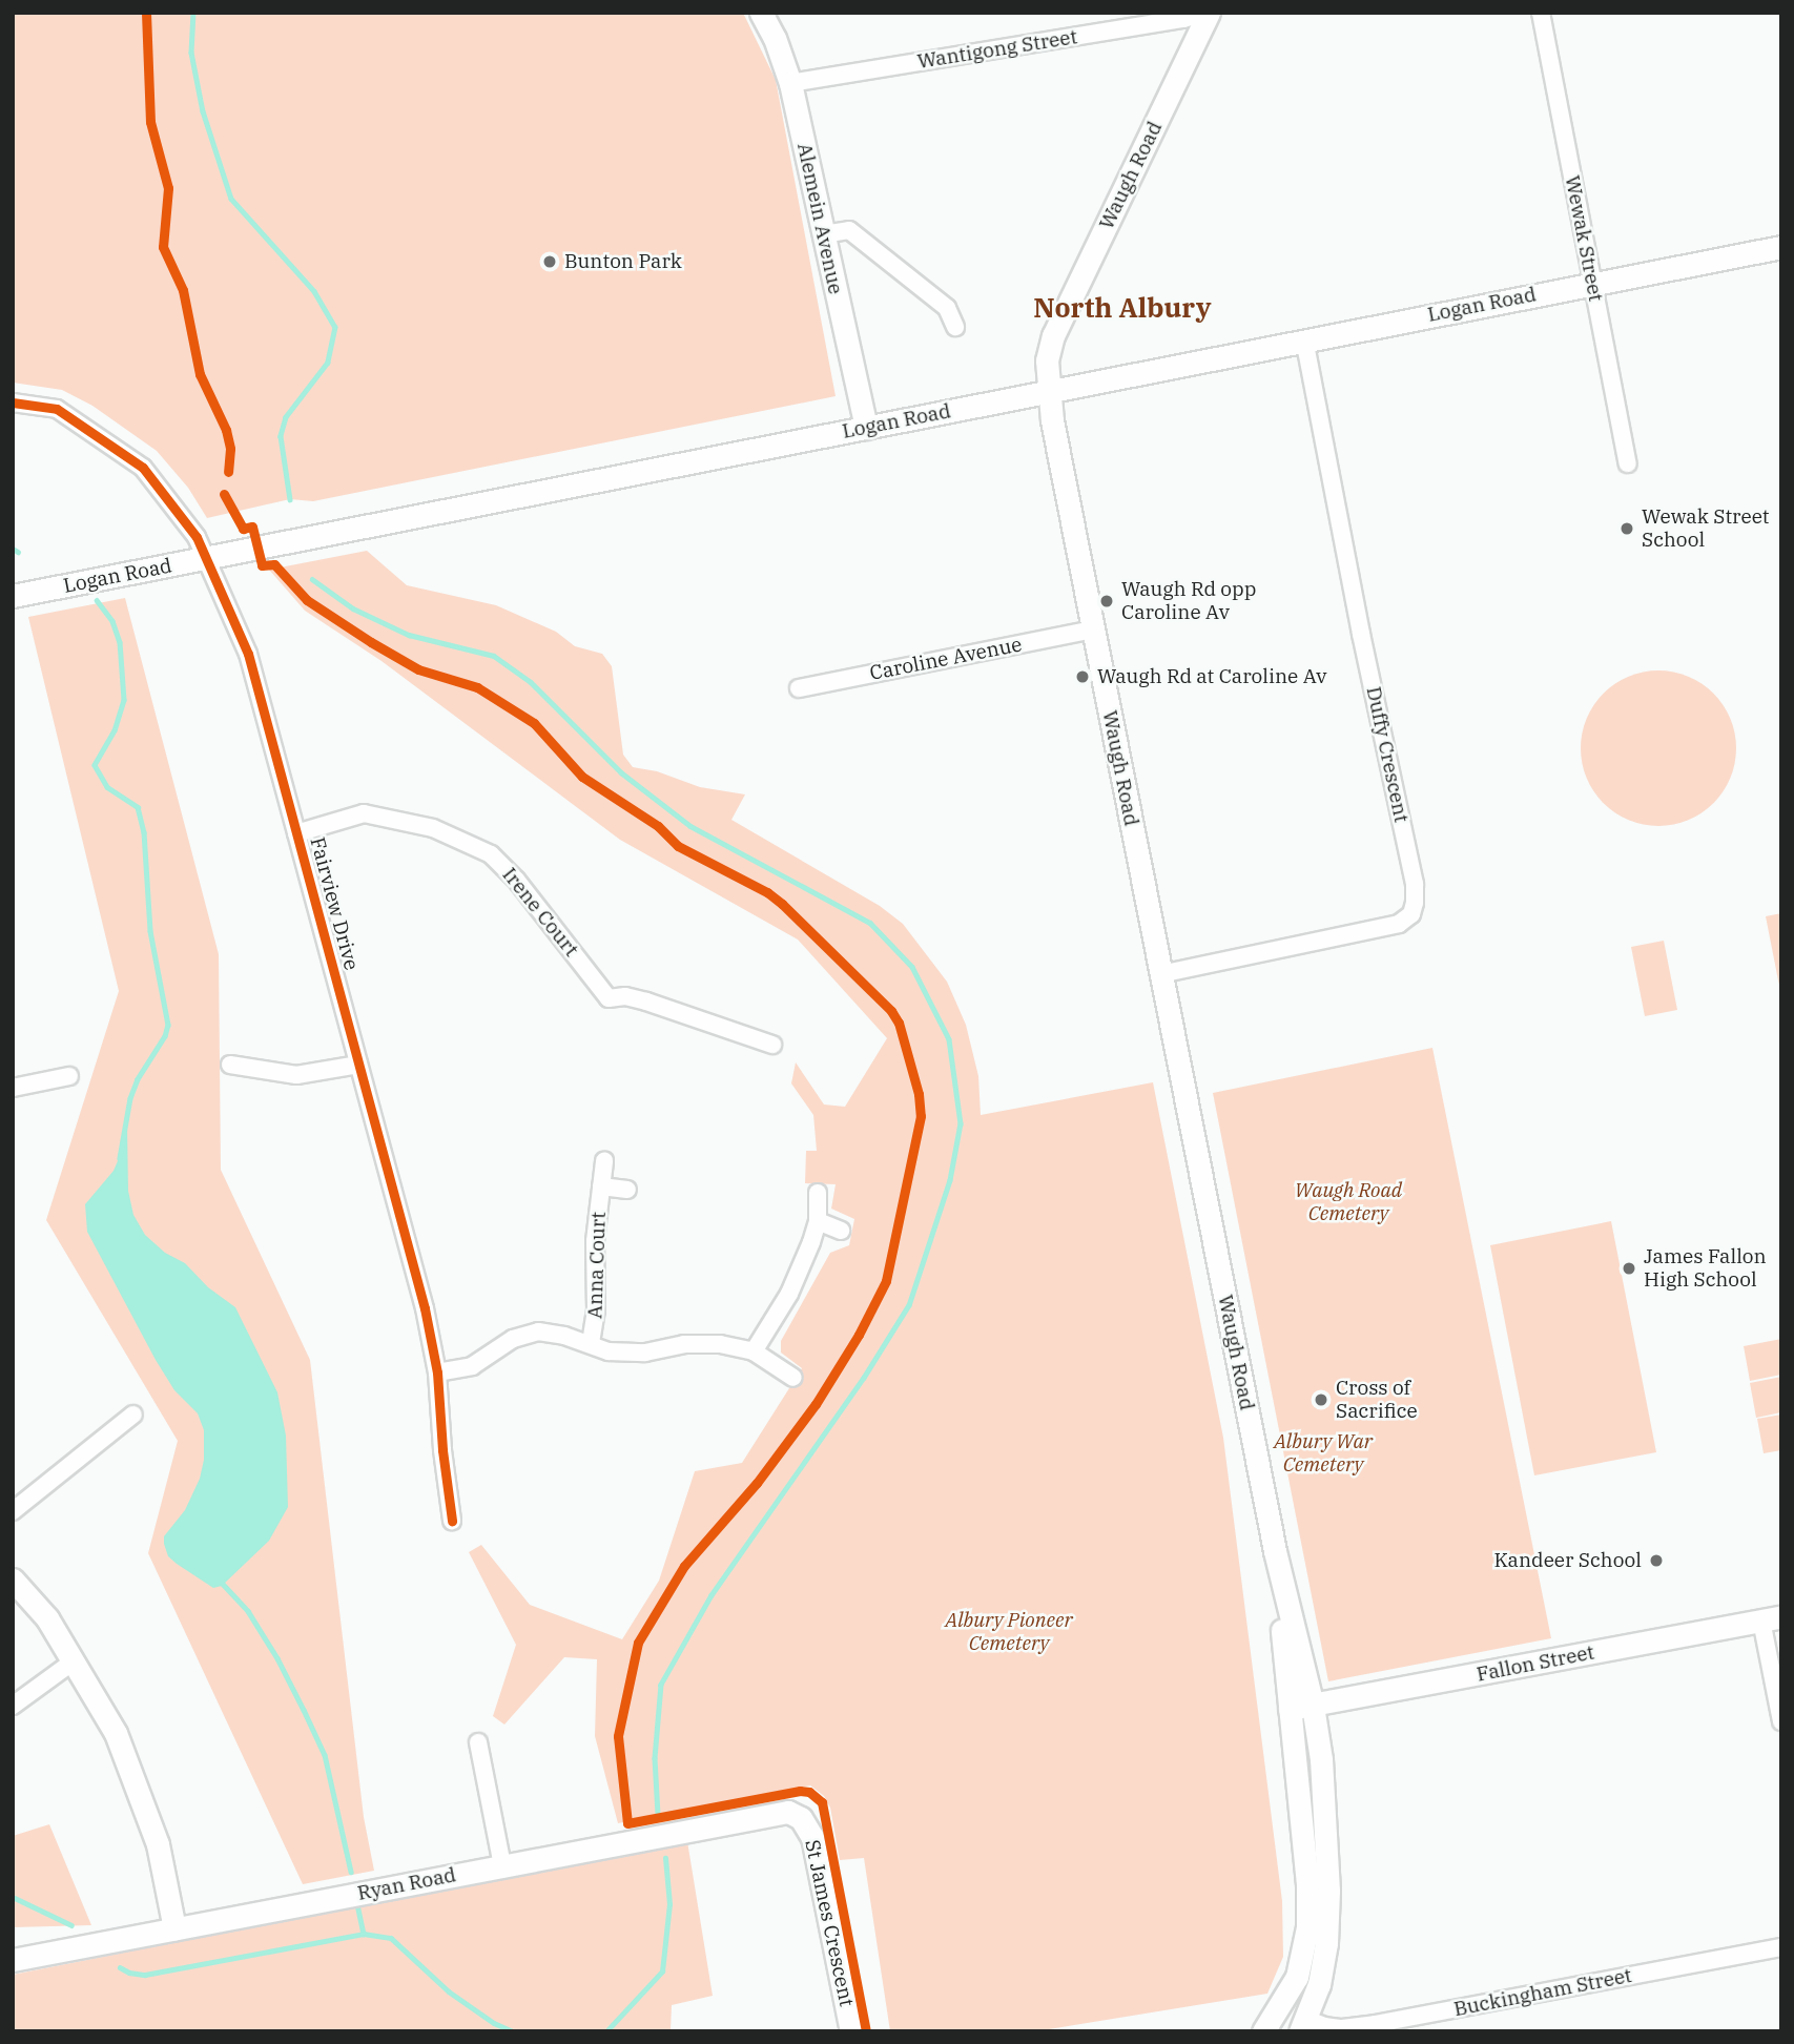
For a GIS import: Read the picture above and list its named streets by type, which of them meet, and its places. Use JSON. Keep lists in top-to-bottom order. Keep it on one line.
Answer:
{"streets":{"main road":["Waugh Road","Alemein Avenue","Logan Road","Fallon Street","Ryan Road","St James Crescent"],"street":["Wantigong Street","Wewak Street","Caroline Avenue","Duffy Crescent","Fairview Drive","Irene Court","Anna Court","Buckingham Street"]},"crossings":[["Wantigong Street","Waugh Road"],["Wantigong Street","Alemein Avenue"],["Waugh Road","Logan Road"],["Waugh Road","Caroline Avenue"],["Waugh Road","Duffy Crescent"],["Waugh Road","Fallon Street"],["Waugh Road","Buckingham Street"],["Alemein Avenue","Logan Road"],["Wewak Street","Logan Road"],["Logan Road","Duffy Crescent"],["Logan Road","Fairview Drive"],["Fairview Drive","Irene Court"],["Ryan Road","St James Crescent"]],"districts":["North Albury"],"parks":["Waugh Road Cemetery","Albury War Cemetery","Albury Pioneer Cemetery"],"places":["Bunton Park","Wewak Street School","Waugh Rd opp Caroline Av","Waugh Rd at Caroline Av","James Fallon High School","Cross of Sacrifice","Kandeer School"]}
